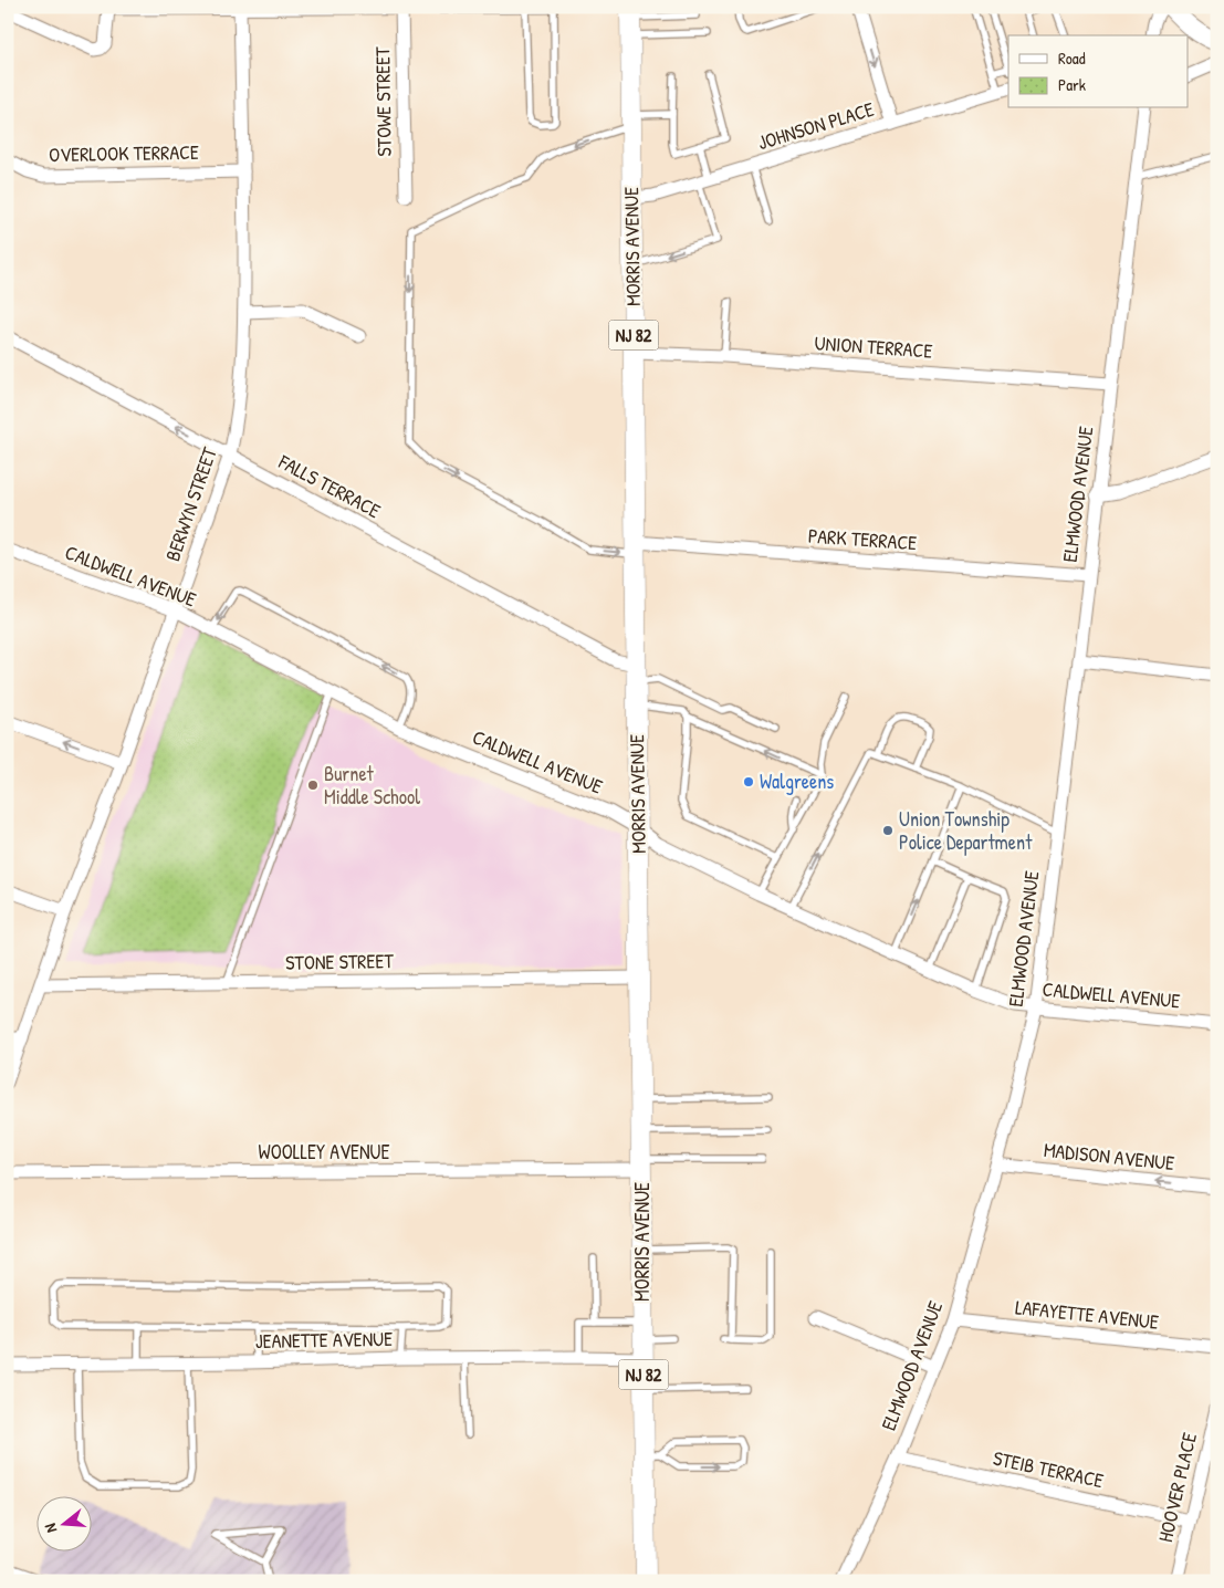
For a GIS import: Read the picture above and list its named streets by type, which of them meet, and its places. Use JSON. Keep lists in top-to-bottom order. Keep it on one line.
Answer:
{"streets":{"main road":["MORRIS AVENUE","NJ 82"],"street":["STOWE STREET","JOHNSON PLACE","OVERLOOK TERRACE","UNION TERRACE","FALLS TERRACE","ELMWOOD AVENUE","BERWYN STREET","PARK TERRACE","CALDWELL AVENUE","STONE STREET","WOOLLEY AVENUE","MADISON AVENUE","LAFAYETTE AVENUE","JEANETTE AVENUE","STEIB TERRACE","HOOVER PLACE"]},"crossings":[["JOHNSON PLACE","MORRIS AVENUE"],["OVERLOOK TERRACE","BERWYN STREET"],["MORRIS AVENUE","UNION TERRACE"],["MORRIS AVENUE","FALLS TERRACE"],["MORRIS AVENUE","PARK TERRACE"],["MORRIS AVENUE","CALDWELL AVENUE"],["MORRIS AVENUE","STONE STREET"],["MORRIS AVENUE","WOOLLEY AVENUE"],["MORRIS AVENUE","JEANETTE AVENUE"],["UNION TERRACE","ELMWOOD AVENUE"],["FALLS TERRACE","BERWYN STREET"],["ELMWOOD AVENUE","PARK TERRACE"],["ELMWOOD AVENUE","CALDWELL AVENUE"],["ELMWOOD AVENUE","MADISON AVENUE"],["ELMWOOD AVENUE","LAFAYETTE AVENUE"],["ELMWOOD AVENUE","STEIB TERRACE"],["BERWYN STREET","CALDWELL AVENUE"],["BERWYN STREET","STONE STREET"],["STEIB TERRACE","HOOVER PLACE"]],"one_way":["FALLS TERRACE","MADISON AVENUE"],"places":["Walgreens","Burnet Middle School","Union Township Police Department"],"legend":["Road","Park"],"north":"left"}
